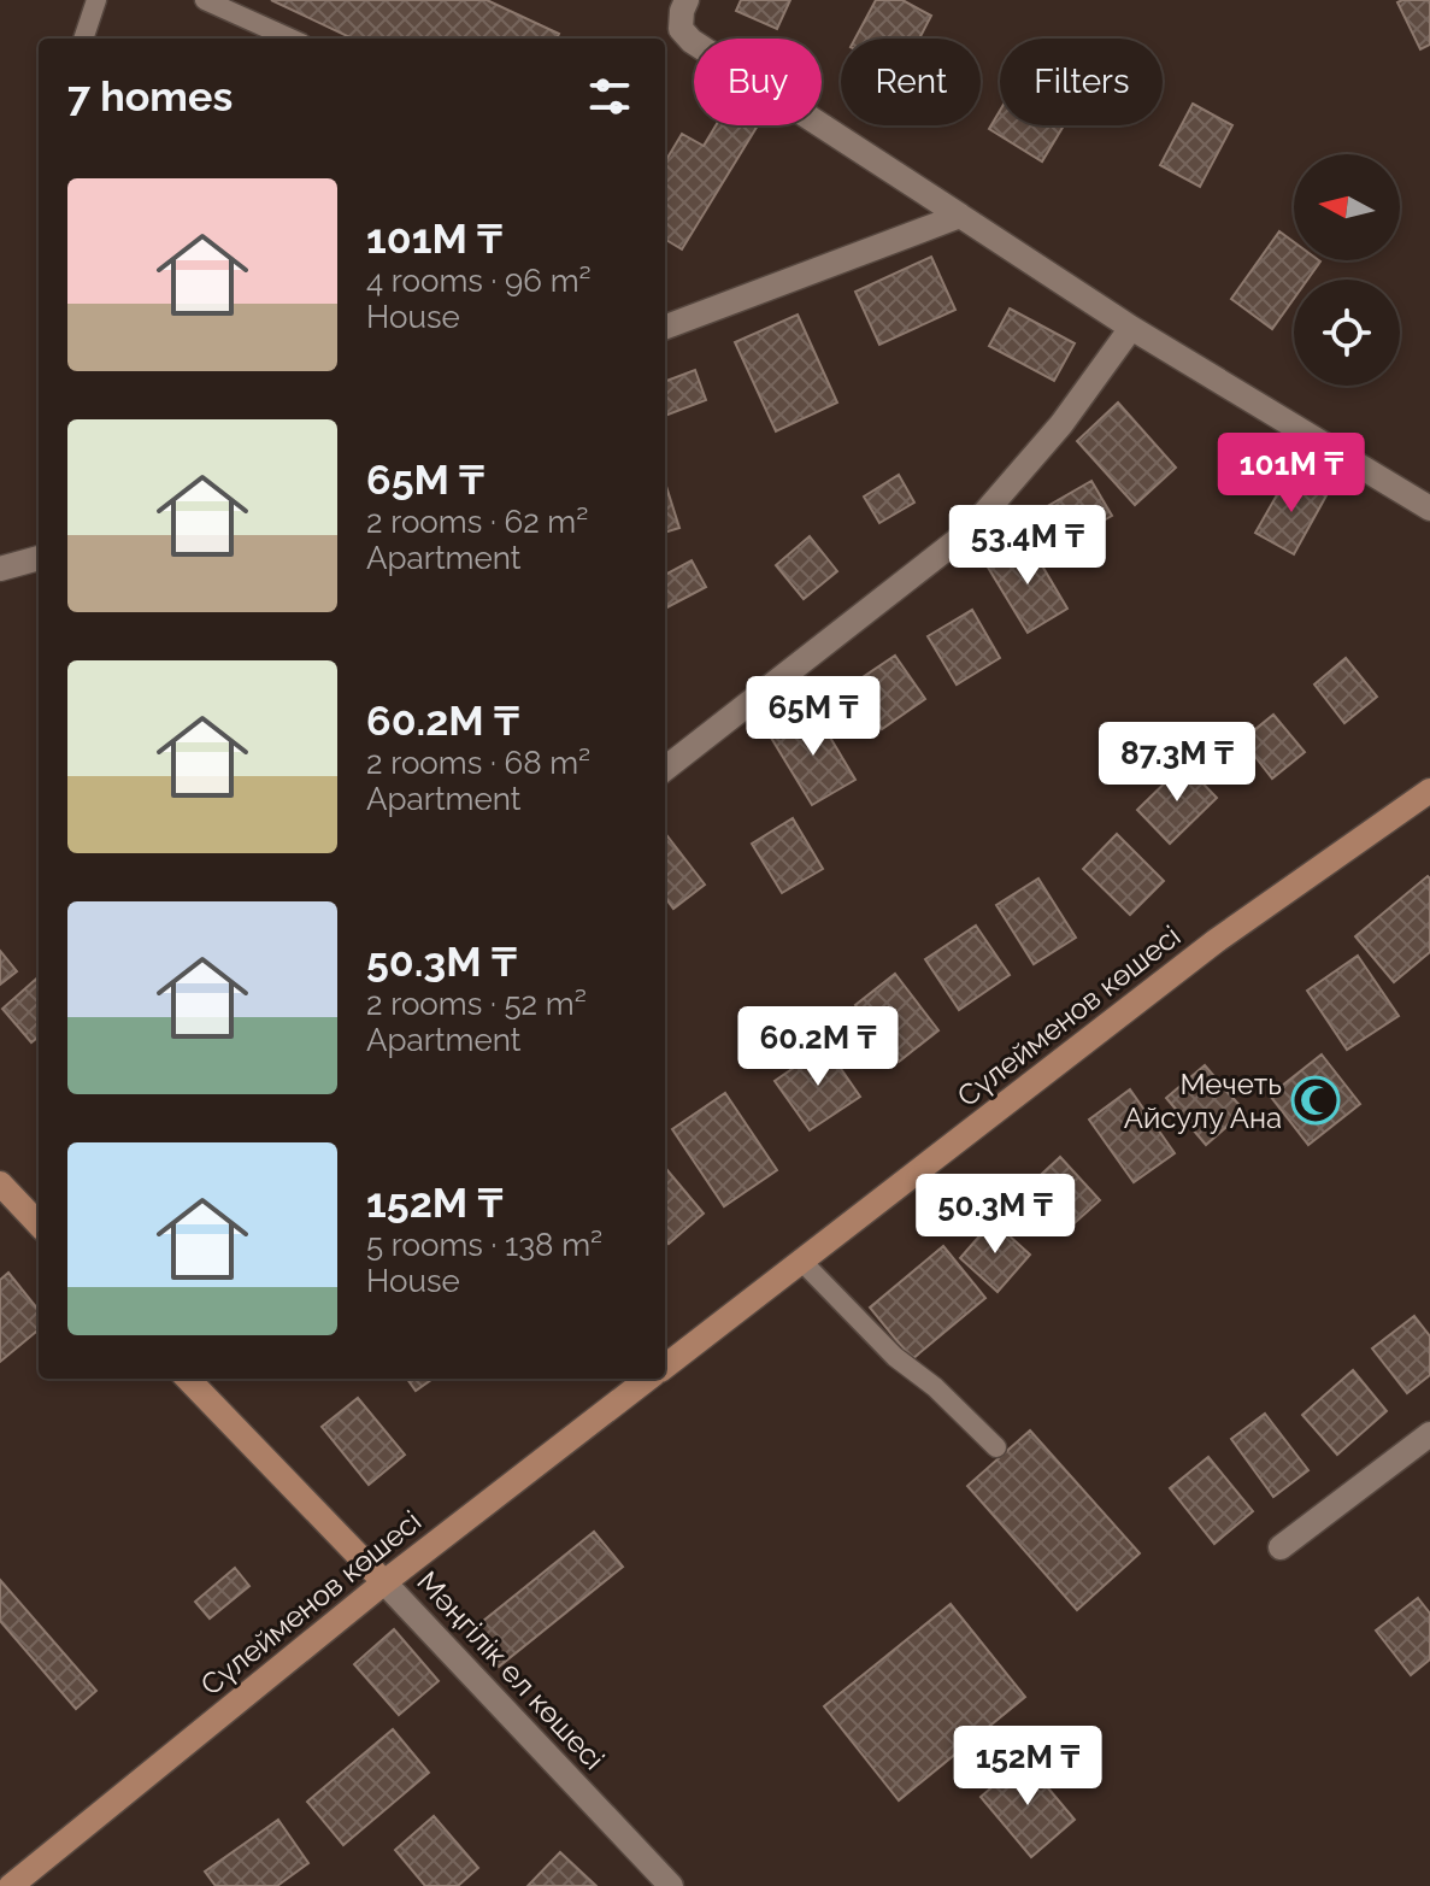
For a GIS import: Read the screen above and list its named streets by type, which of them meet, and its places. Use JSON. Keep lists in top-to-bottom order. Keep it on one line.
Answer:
{"streets":{"main road":["Сүлейменов көшесі","Мәңгілік ел көшесі"]},"crossings":[["Сүлейменов көшесі","Мәңгілік ел көшесі"]],"places":{"mosque":["Мечеть Айсулу Ана"]},"north":"left","page":{"chip":["Buy","Rent","Filters"],"heading":"7 homes","list":[{"name":"101M ₸","note":"4 rooms · 96 m² · House"},{"name":"65M ₸","note":"2 rooms · 62 m² · Apartment"},{"name":"60.2M ₸","note":"2 rooms · 68 m² · Apartment"},{"name":"50.3M ₸","note":"2 rooms · 52 m² · Apartment"},{"name":"152M ₸","note":"5 rooms · 138 m² · House"}],"price":["101M ₸","53.4M ₸","65M ₸","87.3M ₸","60.2M ₸","50.3M ₸","152M ₸"]}}
